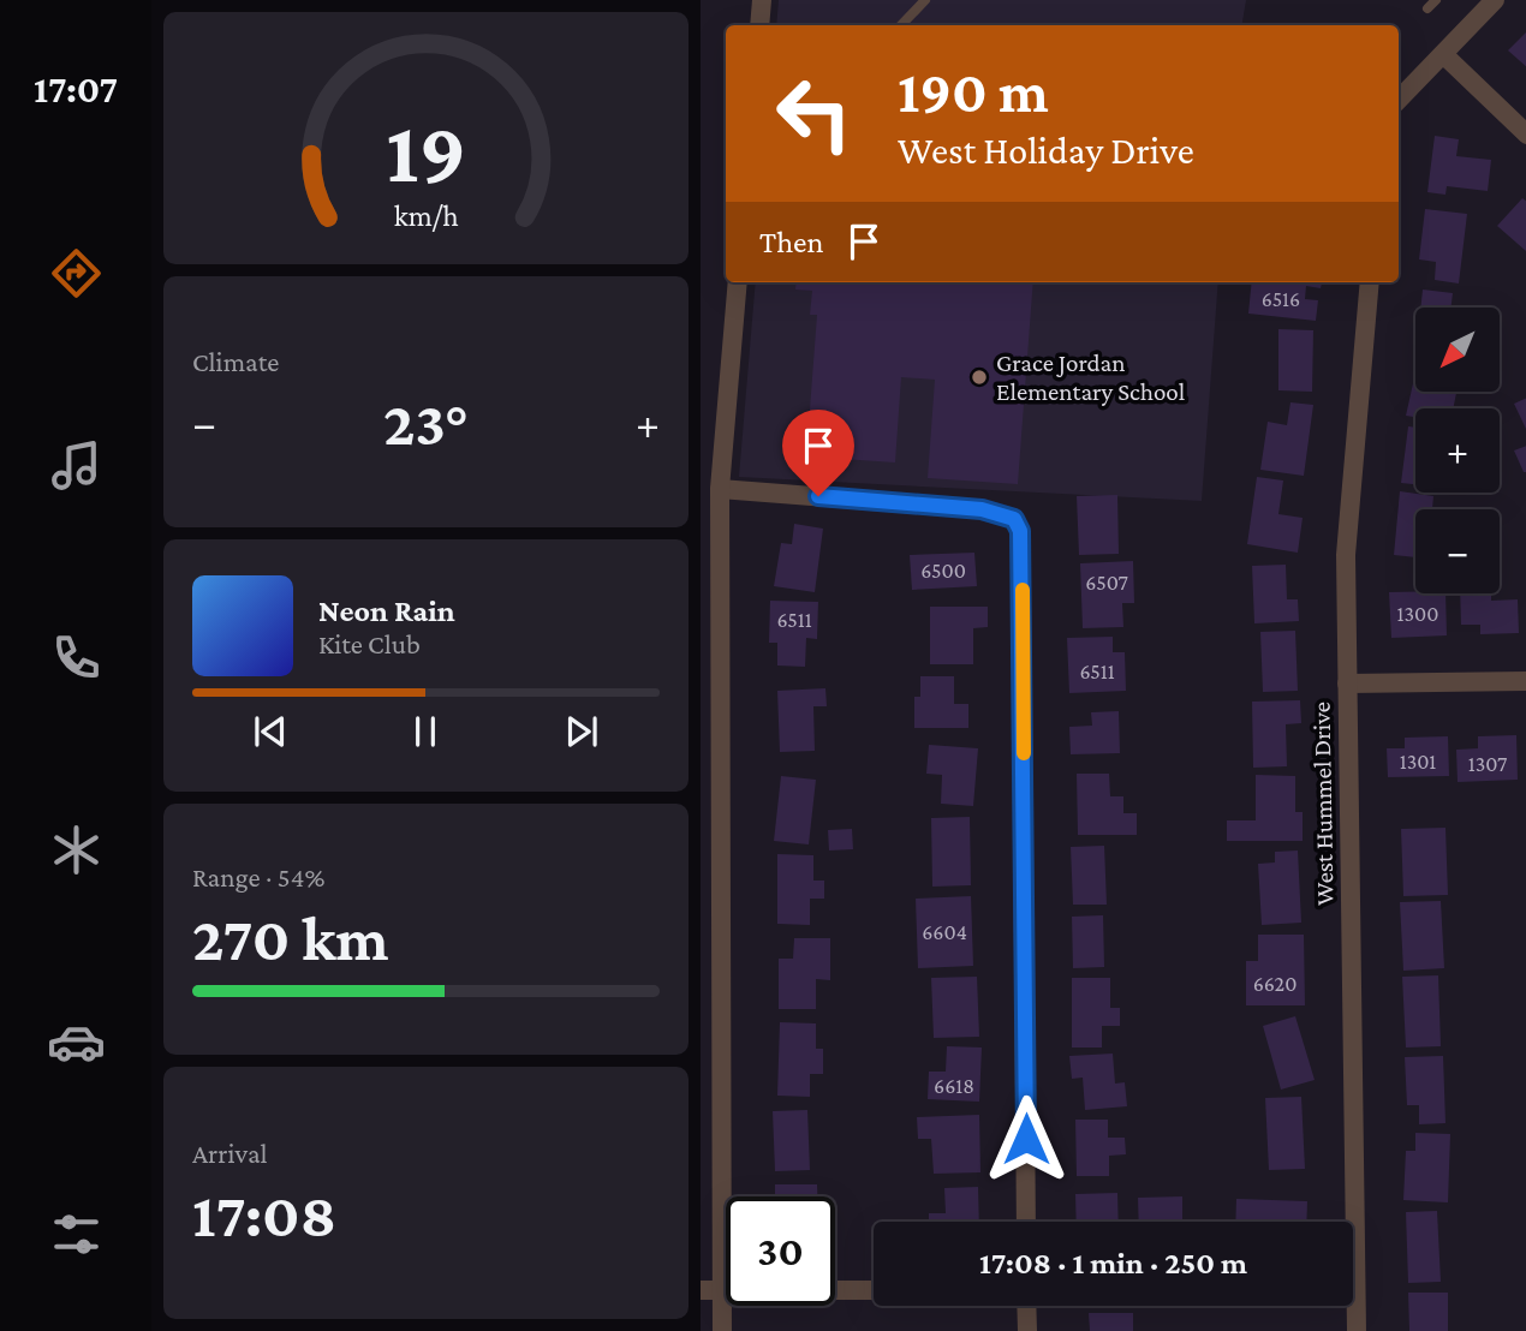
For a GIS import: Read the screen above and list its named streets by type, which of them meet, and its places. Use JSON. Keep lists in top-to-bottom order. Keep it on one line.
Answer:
{"streets":{"street":["West Hummel Drive"]},"places":["Grace Jordan Elementary School"],"house_numbers":["6516","6500","6507","1300","6511","6511","1301","1307","6604","6620","6618"],"north":"bottom left","page":{"tabs":"17:07","turn":["190 m","West Holiday Drive"],"then":"Then","tile":["Climate",["Range · 54%","270 km"],["Arrival","17:08"]],"map_buttons":["+","−"],"heat":["−","23°","+"],"song":["Neon Rain","Kite Club"],"limit":"30","trip":"17:08 · 1 min · 250 m","gauge":["19","km/h"]}}
